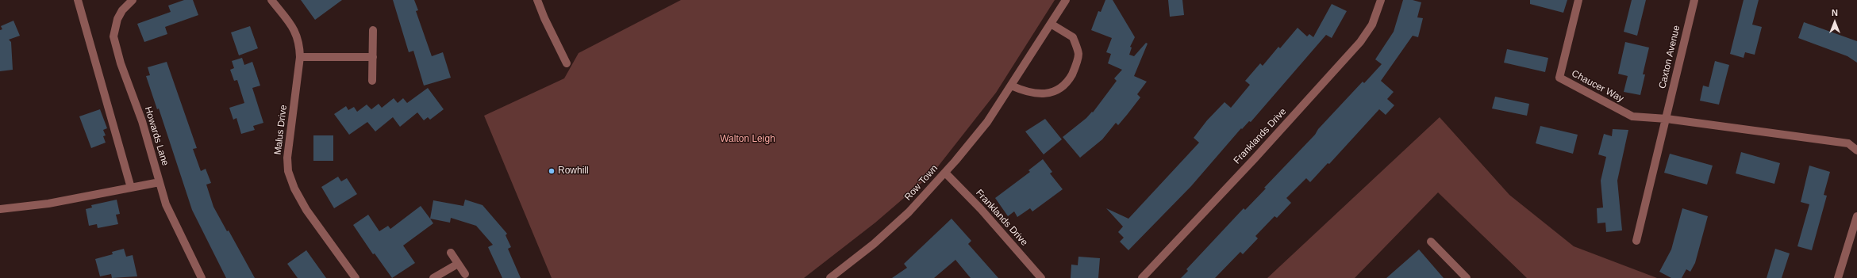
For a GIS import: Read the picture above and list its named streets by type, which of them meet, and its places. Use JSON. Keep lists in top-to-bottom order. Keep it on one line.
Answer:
{"streets":{"street":["Caxton Avenue","Chaucer Way","Malus Drive","Howards Lane","Franklands Drive","Row Town"]},"crossings":[["Caxton Avenue","Chaucer Way"],["Franklands Drive","Row Town"]],"parks":["Walton Leigh"],"places":["Rowhill"],"north":"top"}
